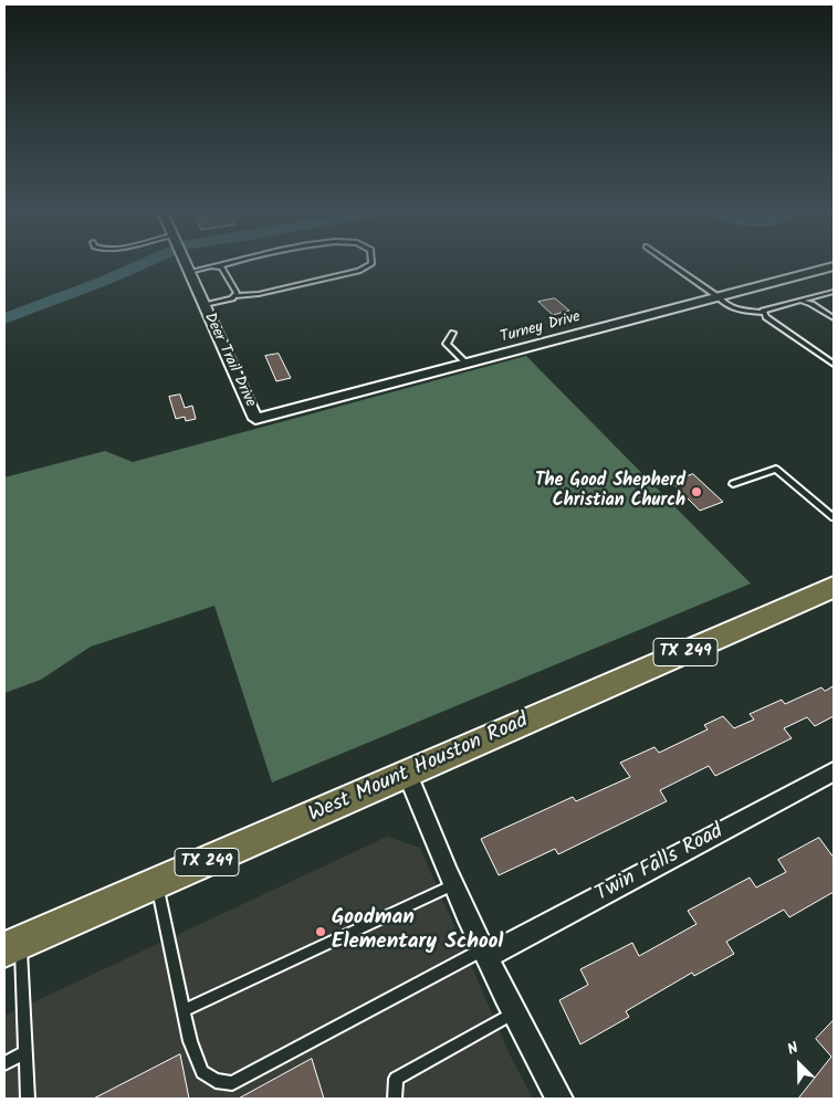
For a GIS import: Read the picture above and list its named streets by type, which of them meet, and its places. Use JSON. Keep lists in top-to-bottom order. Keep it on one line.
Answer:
{"streets":{"main road":["TX 249","West Mount Houston Road"],"street":["Turney Drive","Deer Trail Drive","Twin Falls Road"]},"crossings":[["Turney Drive","Deer Trail Drive"]],"places":["The Good Shepherd Christian Church","Goodman Elementary School"],"north":"top left"}
